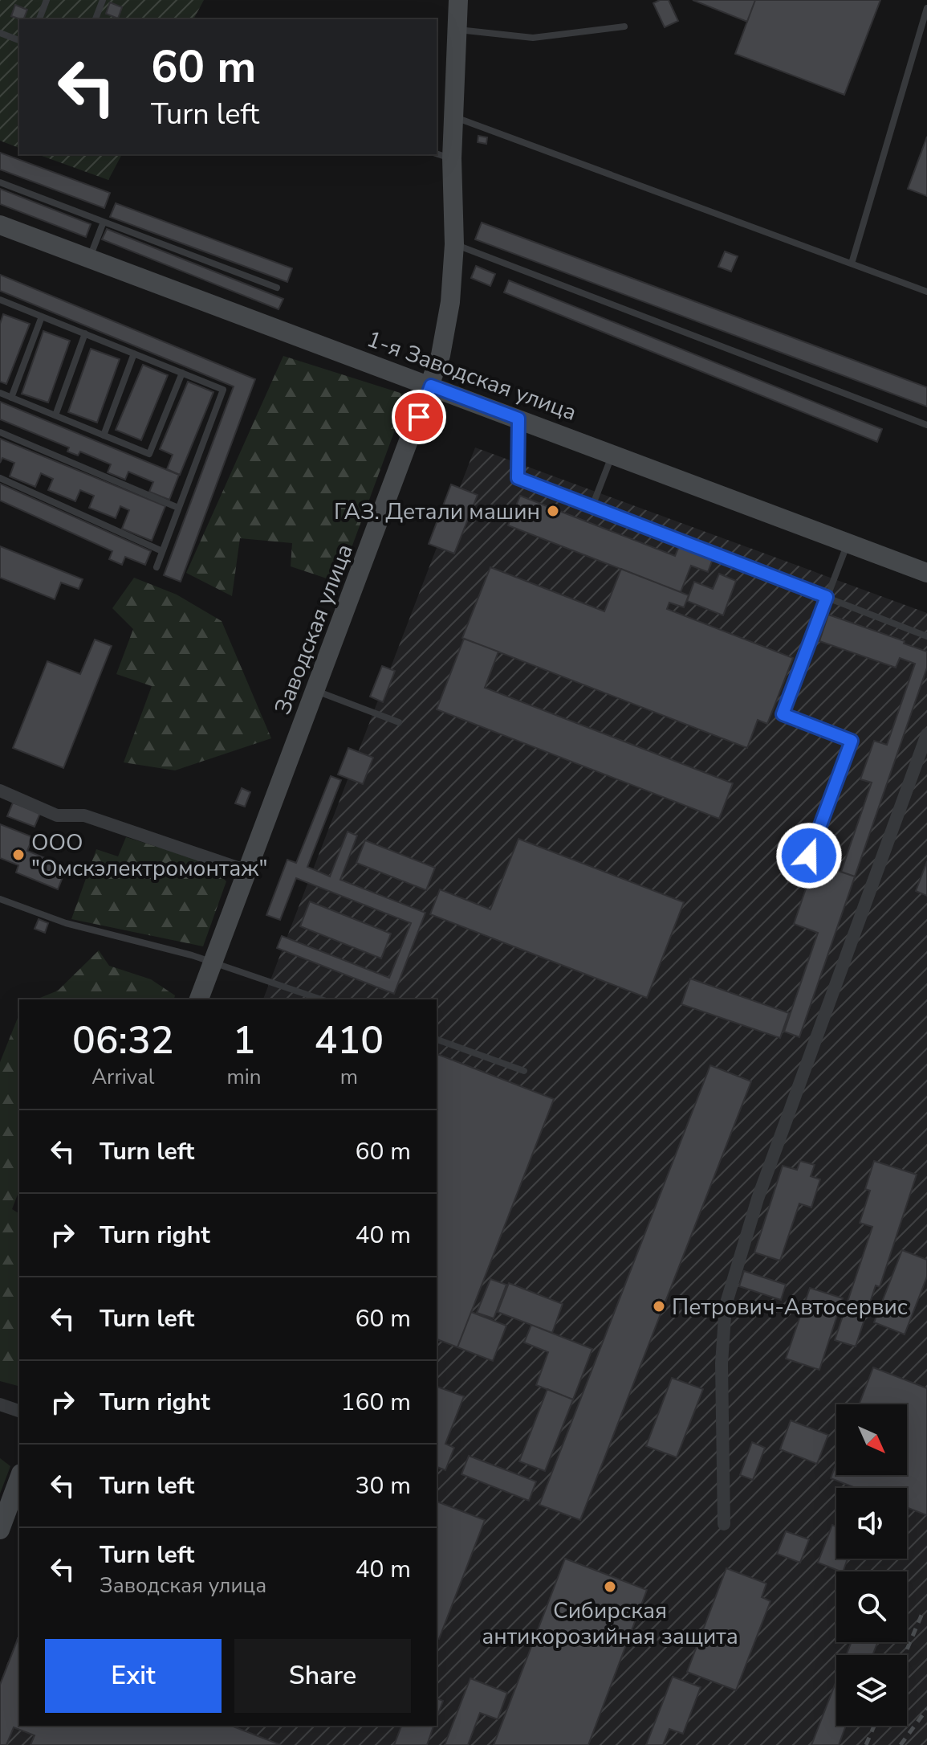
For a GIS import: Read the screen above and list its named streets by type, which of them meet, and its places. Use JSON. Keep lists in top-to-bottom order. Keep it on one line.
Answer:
{"streets":{"main road":["1-я Заводская улица","Заводская улица"]},"crossings":[["1-я Заводская улица","Заводская улица"]],"places":["ГАЗ. Детали машин","ООО \"Омскэлектромонтаж\"","Петрович-Автосервис","Сибирская антикорозийная защита"],"north":"bottom right","page":{"turn":["60 m","Turn left"],"eta":["06:32","Arrival","1","min","410","m"],"list":[{"name":"Turn left","value":"60 m"},{"name":"Turn right","value":"40 m"},{"name":"Turn left","value":"60 m"},{"name":"Turn right","value":"160 m"},{"name":"Turn left","value":"30 m"},{"name":"Turn left","note":"Заводская улица","value":"40 m"}],"buttons":["Exit","Share"]}}
